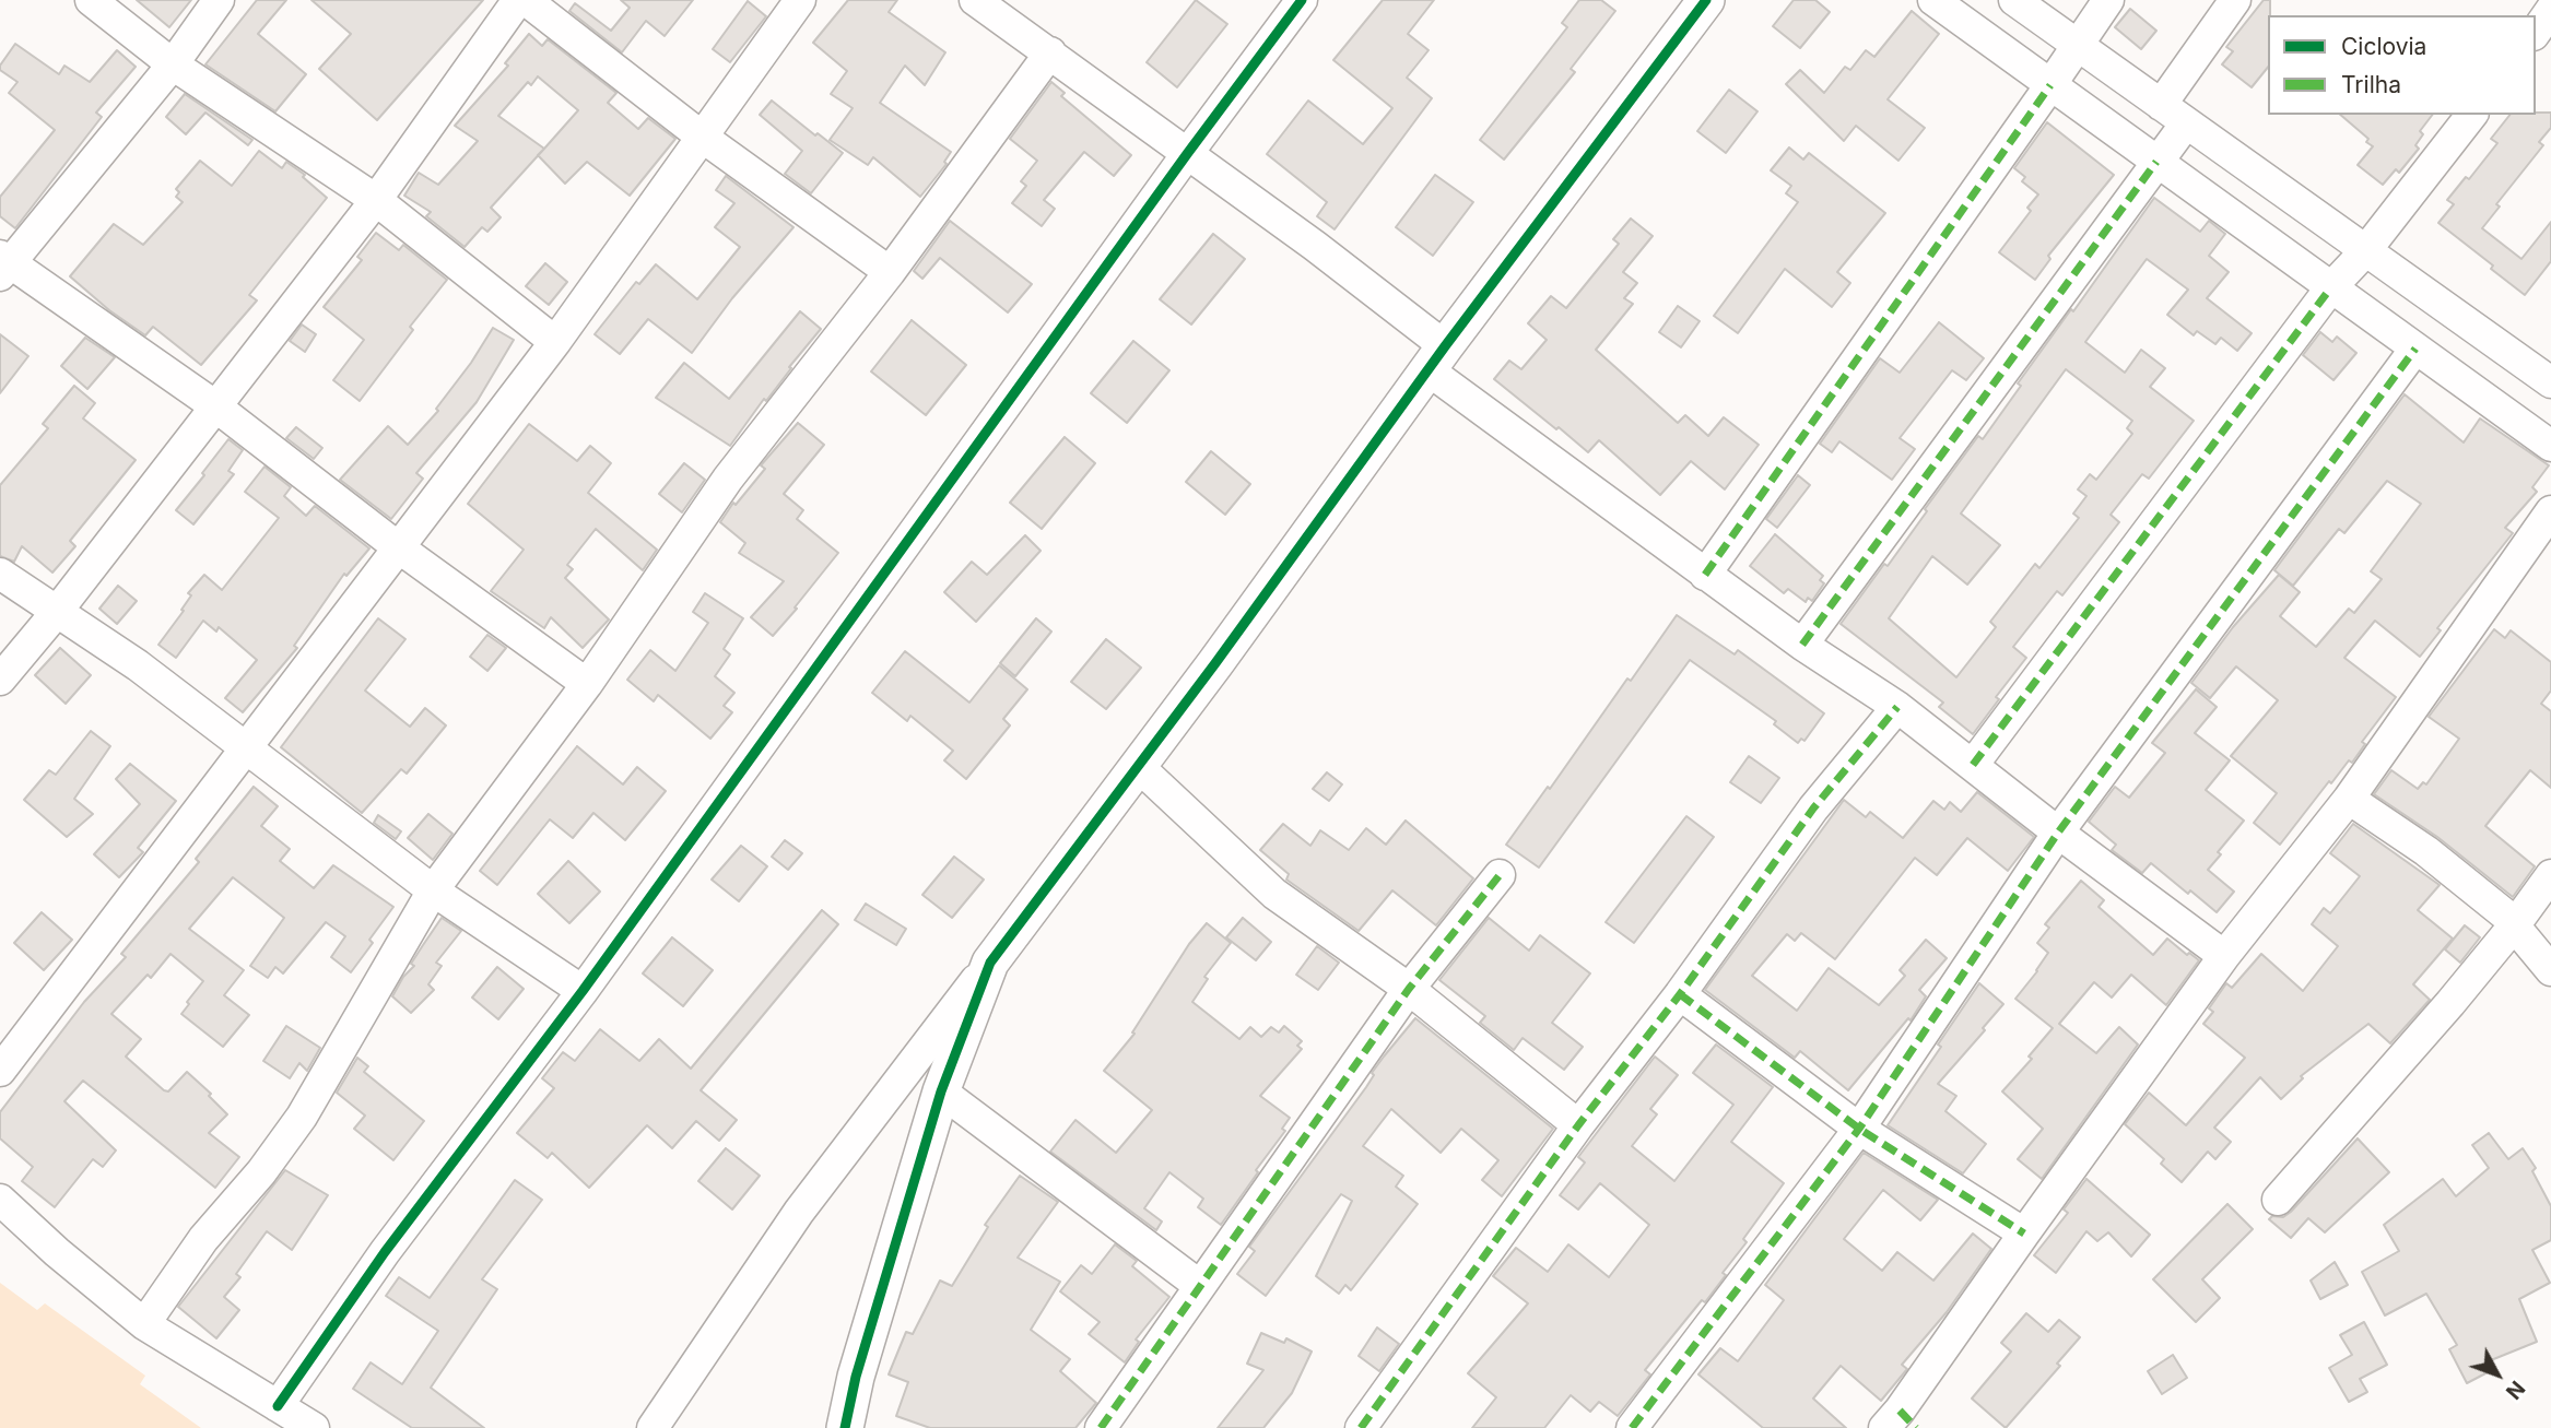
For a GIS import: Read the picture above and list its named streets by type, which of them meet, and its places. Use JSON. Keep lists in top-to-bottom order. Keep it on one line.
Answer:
{"legend":["Ciclovia","Trilha"],"north":"bottom right"}
